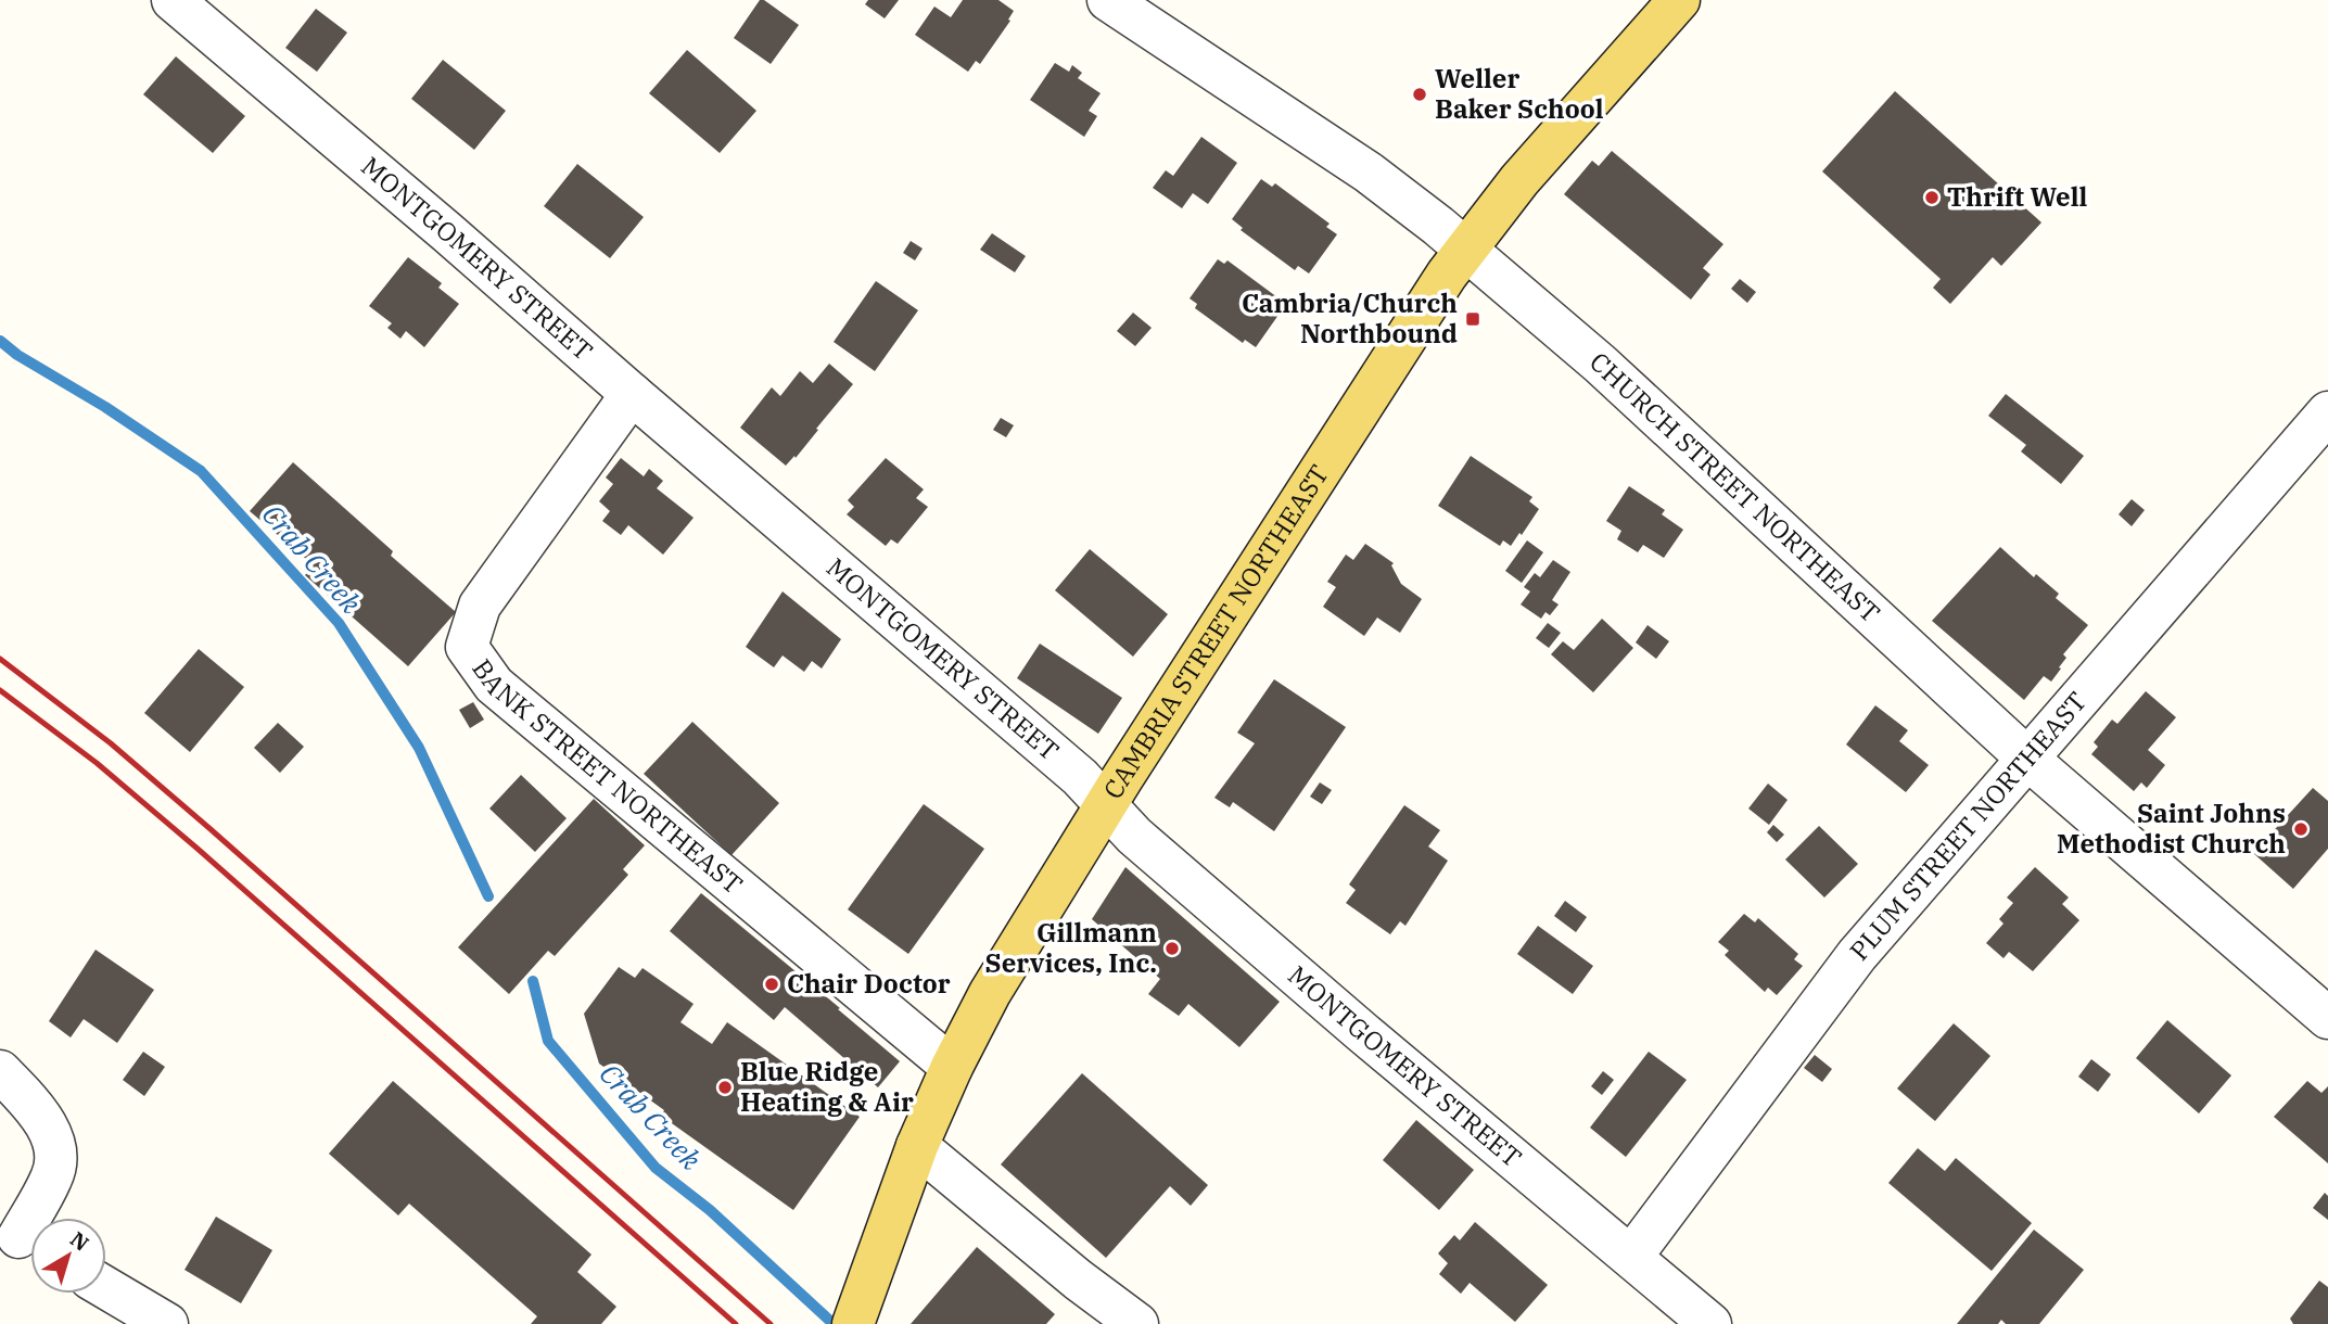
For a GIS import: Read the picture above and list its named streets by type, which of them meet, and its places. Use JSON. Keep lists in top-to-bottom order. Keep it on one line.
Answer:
{"streets":{"main road":["CAMBRIA STREET NORTHEAST"],"street":["MONTGOMERY STREET","CHURCH STREET NORTHEAST","BANK STREET NORTHEAST","PLUM STREET NORTHEAST"]},"crossings":[["MONTGOMERY STREET","CAMBRIA STREET NORTHEAST"],["MONTGOMERY STREET","BANK STREET NORTHEAST"],["MONTGOMERY STREET","PLUM STREET NORTHEAST"],["CHURCH STREET NORTHEAST","CAMBRIA STREET NORTHEAST"],["CHURCH STREET NORTHEAST","PLUM STREET NORTHEAST"],["CAMBRIA STREET NORTHEAST","BANK STREET NORTHEAST"]],"water":["Crab Creek"],"places":{"other":["Weller Baker School","Thrift Well","Saint Johns Methodist Church","Gillmann Services, Inc.","Chair Doctor","Blue Ridge Heating & Air"],"transit":["Cambria/Church Northbound"]},"north":"top right"}
